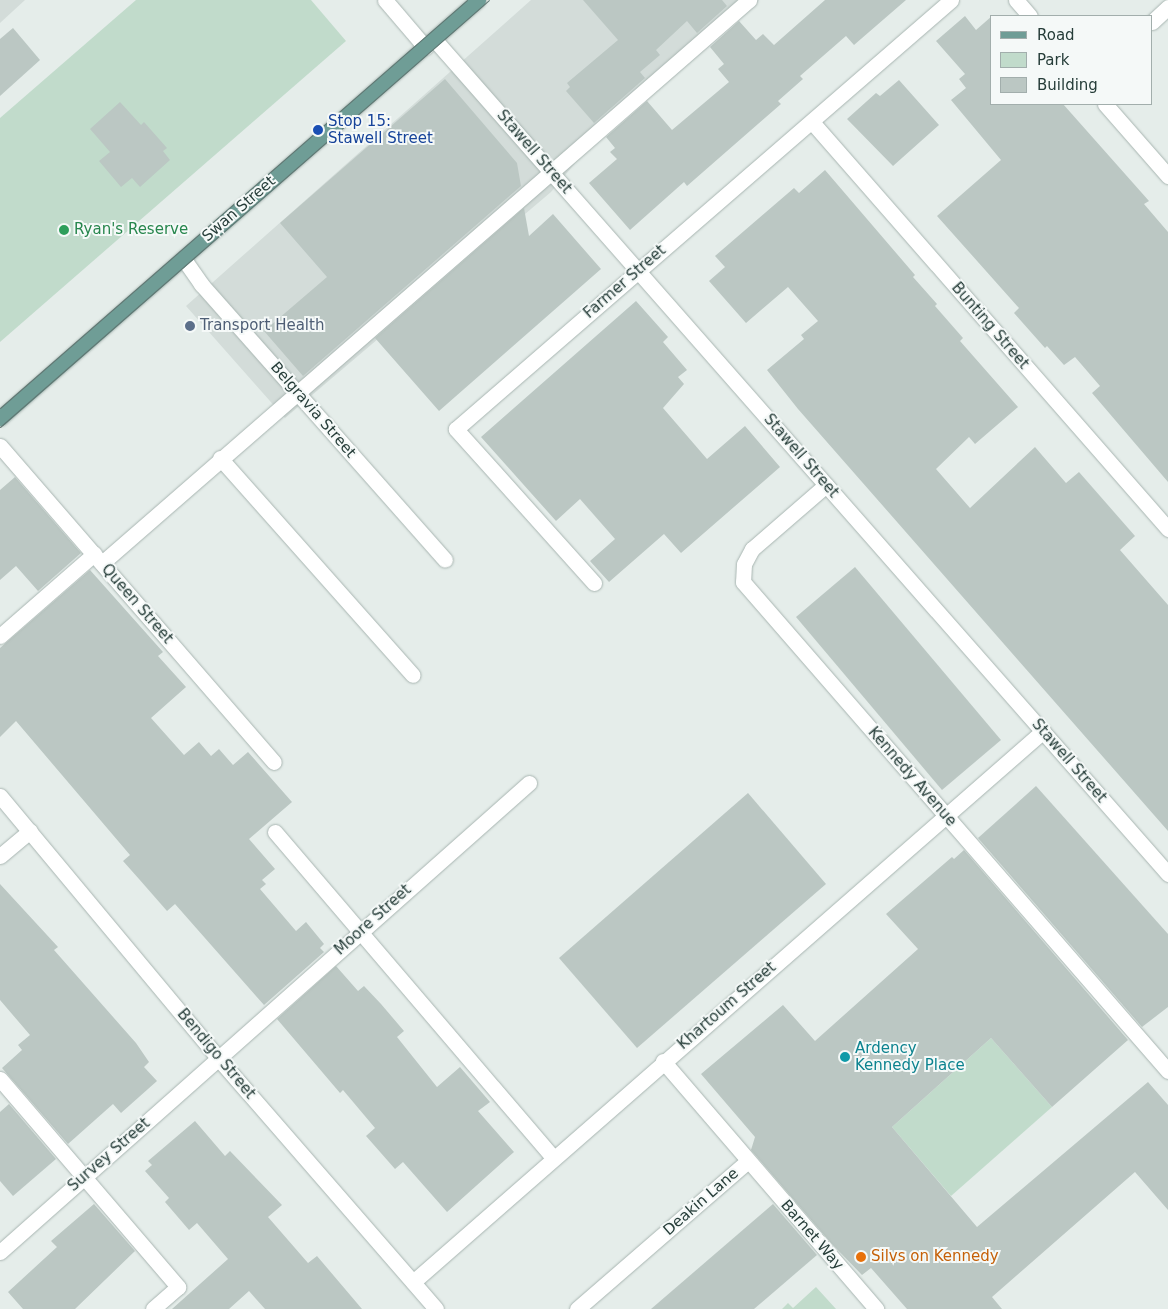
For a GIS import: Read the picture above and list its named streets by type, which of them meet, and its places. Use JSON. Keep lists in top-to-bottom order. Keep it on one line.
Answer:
{"streets":{"main road":["Swan Street"],"street":["Stawell Street","Farmer Street","Bunting Street","Belgravia Street","Queen Street","Kennedy Avenue","Moore Street","Khartoum Street","Bendigo Street","Survey Street","Deakin Lane","Barnet Way"]},"crossings":[["Stawell Street","Swan Street"],["Stawell Street","Farmer Street"],["Stawell Street","Kennedy Avenue"],["Stawell Street","Khartoum Street"],["Swan Street","Belgravia Street"],["Farmer Street","Bunting Street"],["Kennedy Avenue","Khartoum Street"],["Moore Street","Bendigo Street"],["Moore Street","Survey Street"],["Khartoum Street","Bendigo Street"],["Khartoum Street","Deakin Lane"],["Bendigo Street","Survey Street"],["Deakin Lane","Barnet Way"]],"places":["Stop 15: Stawell Street","Ryan's Reserve","Transport Health","Ardency Kennedy Place","Silvs on Kennedy"],"legend":["Road","Park","Building"]}
